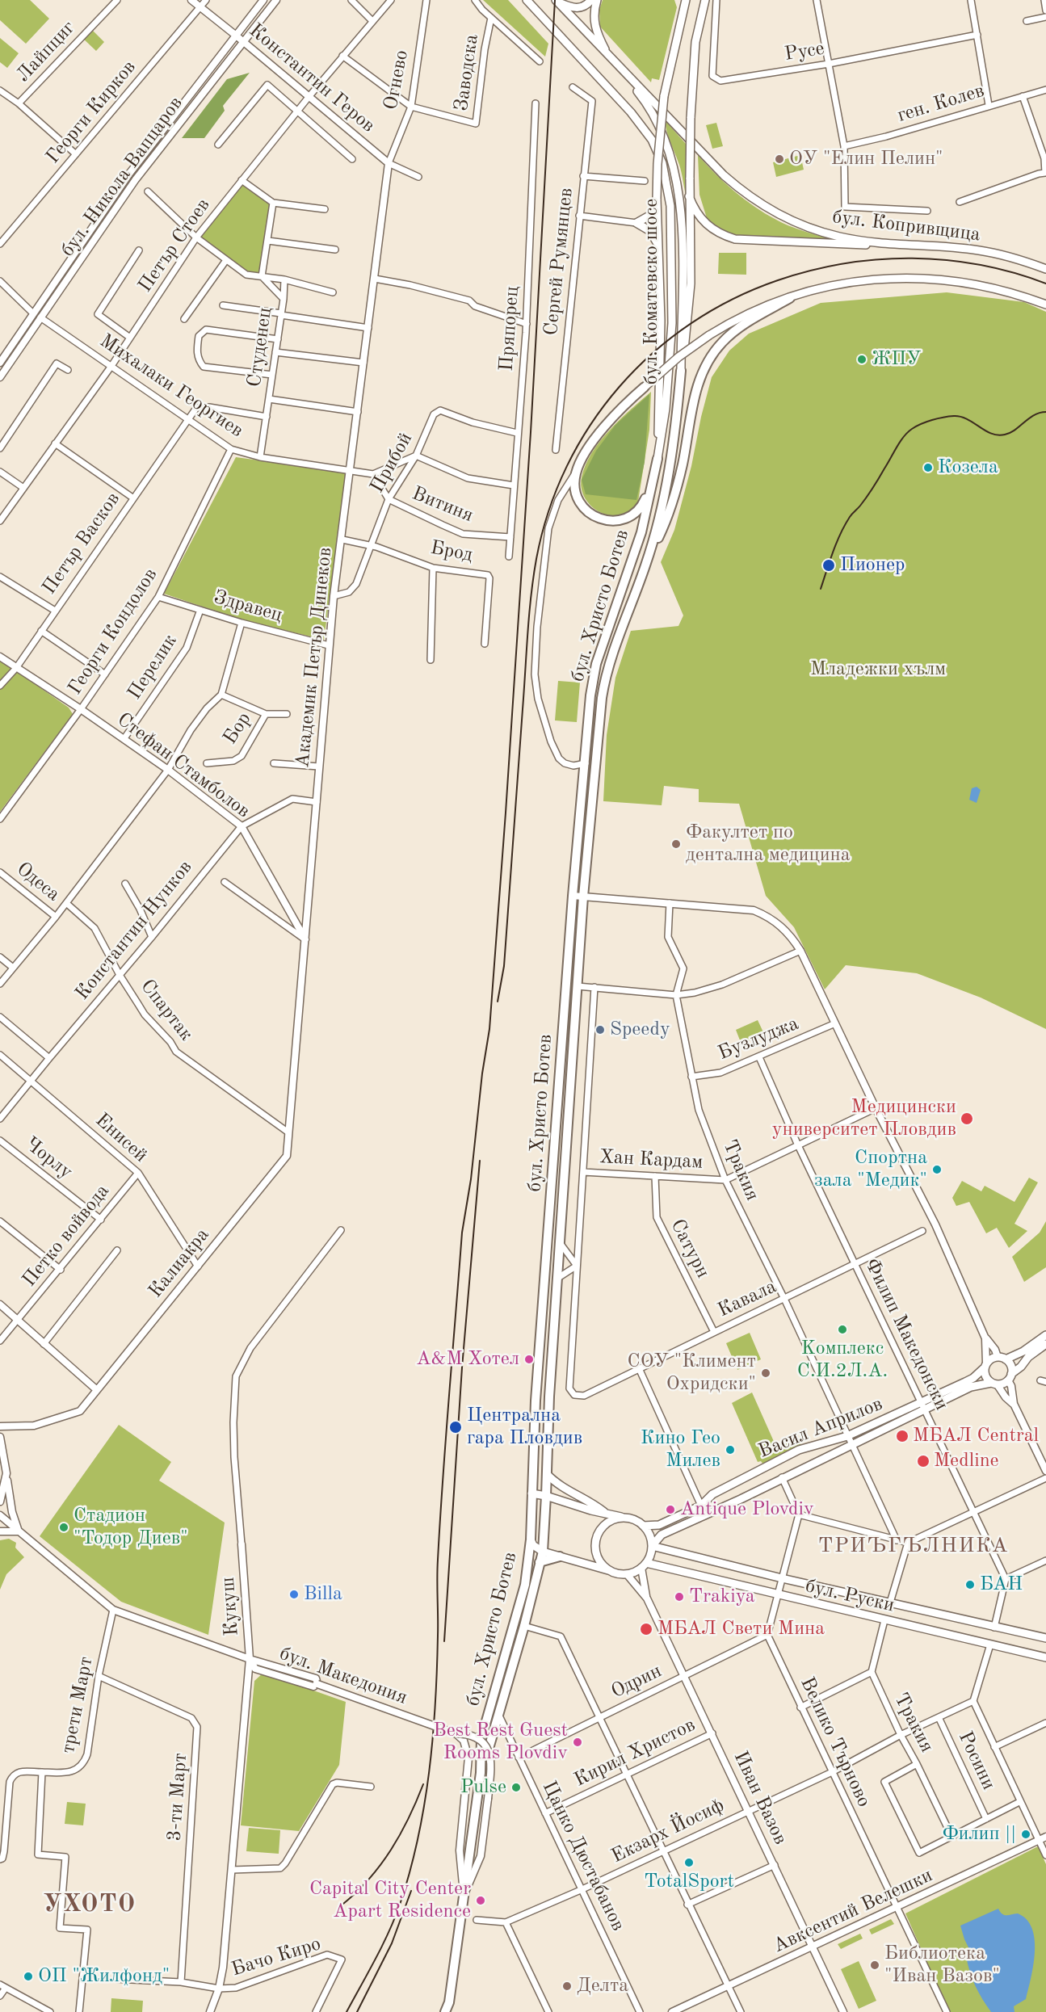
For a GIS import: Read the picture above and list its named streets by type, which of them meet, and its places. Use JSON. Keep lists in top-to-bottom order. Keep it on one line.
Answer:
{"streets":{"main road":["бул. Копривщица","бул. Коматевско шосе","бул. Христо Ботев","Васил Априлов","бул. Руски"],"street":["Лайпциг","Русе","Заводска","Константин Геров","Огнево","ген. Колев","Георги Кирков","бул. Никола Вапцаров","Петър Стоев","Сергей Румянцев","Пряпорец","Студенец","Михалаки Георгиев","Прибой","Витиня","Петър Васков","Брод","Здравец","Георги Кондолов","Академик Петър Динеков","Перелик","Бор","Стефан Стамболов","Одеса","Константин Нунков","Спартак","Бузлуджа","Енисей","Чорлу","Хан Кардам","Тракия","Петко войвода","Сатурн","Калиакра","Кавала","Филип Македонски","Кукуш","бул. Македония","Одрин","трети Март","Велико Търново","Кирил Христов","Росини","3-ти Март","Иван Вазов","Екзарх Йосиф","Цанко Дюстабанов","Авксентий Велешки","Бачо Киро"]},"crossings":[["Заводска","Огнево"],["Константин Геров","Огнево"],["Константин Геров","Георги Кирков"],["Константин Геров","бул. Никола Вапцаров"],["Константин Геров","Петър Стоев"],["Константин Геров","Академик Петър Динеков"],["Огнево","Академик Петър Динеков"],["бул. Никола Вапцаров","Михалаки Георгиев"],["Петър Стоев","Михалаки Георгиев"],["бул. Коматевско шосе","бул. Христо Ботев"],["Пряпорец","Прибой"],["Пряпорец","Витиня"],["Студенец","Михалаки Георгиев"],["Михалаки Георгиев","Петър Васков"],["Михалаки Георгиев","Георги Кондолов"],["Михалаки Георгиев","Академик Петър Динеков"],["Прибой","Витиня"],["Прибой","Брод"],["Прибой","Академик Петър Динеков"],["Петър Васков","Стефан Стамболов"],["Брод","Академик Петър Динеков"],["бул. Христо Ботев","бул. Македония"],["бул. Христо Ботев","Цанко Дюстабанов"],["Здравец","Георги Кондолов"],["Здравец","Академик Петър Динеков"],["Здравец","Перелик"],["Георги Кондолов","Стефан Стамболов"],["Академик Петър Динеков","Стефан Стамболов"],["Академик Петър Динеков","Константин Нунков"],["Академик Петър Динеков","Спартак"],["Академик Петър Динеков","Калиакра"],["Перелик","Стефан Стамболов"],["Стефан Стамболов","Константин Нунков"],["Константин Нунков","Спартак"],["Константин Нунков","Енисей"],["Бузлуджа","Тракия"],["Бузлуджа","Филип Македонски"],["Енисей","Петко войвода"],["Енисей","Калиакра"],["Чорлу","Петко войвода"],["Хан Кардам","Тракия"],["Хан Кардам","Сатурн"],["Хан Кардам","Филип Македонски"],["Тракия","Кавала"],["Тракия","Васил Априлов"],["Тракия","Росини"],["Тракия","Екзарх Йосиф"],["Сатурн","Кавала"],["Кавала","Филип Македонски"],["Филип Македонски","Васил Априлов"],["Васил Априлов","бул. Руски"],["Васил Априлов","Иван Вазов"],["бул. Руски","Иван Вазов"],["Кукуш","бул. Македония"],["Кукуш","Бачо Киро"],["бул. Македония","трети Март"],["Одрин","Велико Търново"],["Одрин","Иван Вазов"],["Одрин","Цанко Дюстабанов"],["трети Март","3-ти Март"],["Велико Търново","Екзарх Йосиф"],["Велико Търново","Авксентий Велешки"],["Кирил Христов","Иван Вазов"],["Кирил Христов","Цанко Дюстабанов"],["Росини","Екзарх Йосиф"],["Иван Вазов","Екзарх Йосиф"],["Иван Вазов","Авксентий Велешки"],["Екзарх Йосиф","Цанко Дюстабанов"]],"districts":["ТРИЪГЪЛНИКА","УХОТО"],"parks":["Младежки хълм"],"places":["ОУ \"Елин Пелин\"","ЖПУ","Козела","Пионер","Факултет по дентална медицина","Speedy","Медицински университет Пловдив","Спортна зала \"Медик\"","Kомплекс С.И.2Л.А.","A&M Хотел","СОУ \"Климент Охридски\"","Централна гара Пловдив","МБАЛ Central","Кино Гео Милев","Medline","Antique Plovdiv","Стадион \"Тодор Диев\"","БАН","Billa","Trakiya","МБАЛ Свети Мина","Best Rest Guest Rooms Plovdiv","Pulse","Филип ||","TotalSport","Capital City Center Apart Residence","Библиотека \"Иван Вазов\"","ОП \"Жилфонд\"","Делта"]}
